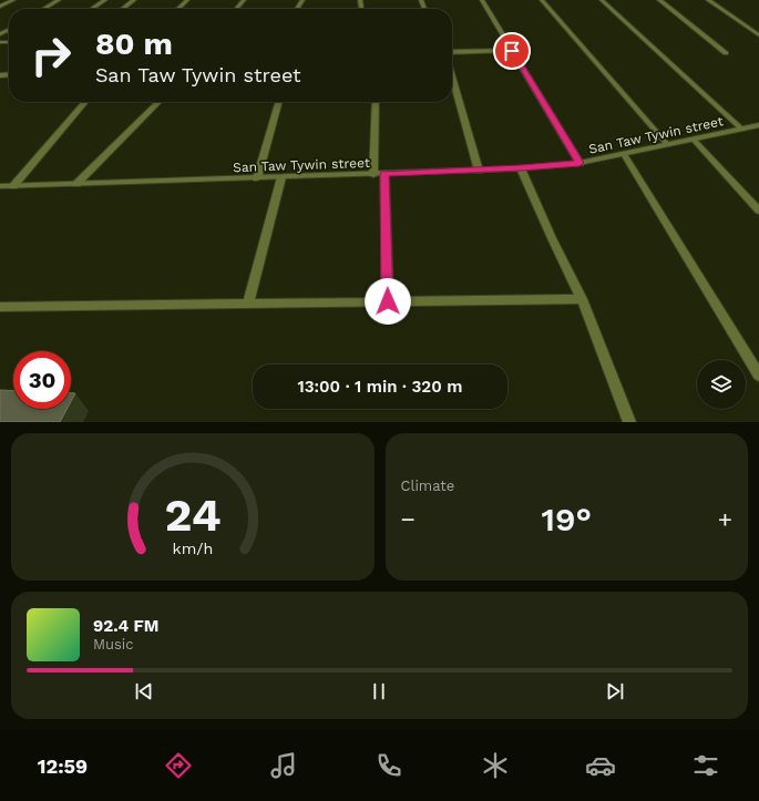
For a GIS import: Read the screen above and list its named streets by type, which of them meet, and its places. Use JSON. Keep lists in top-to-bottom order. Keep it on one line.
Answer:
{"streets":{"street":["San Taw Tywin street"]},"page":{"turn":["80 m","San Taw Tywin street"],"limit":"30","trip":"13:00 · 1 min · 320 m","tile":"Climate","heat":["−","19°","+"],"song":["92.4 FM","Music"],"tabs":"12:59","gauge":["24","km/h"]}}
